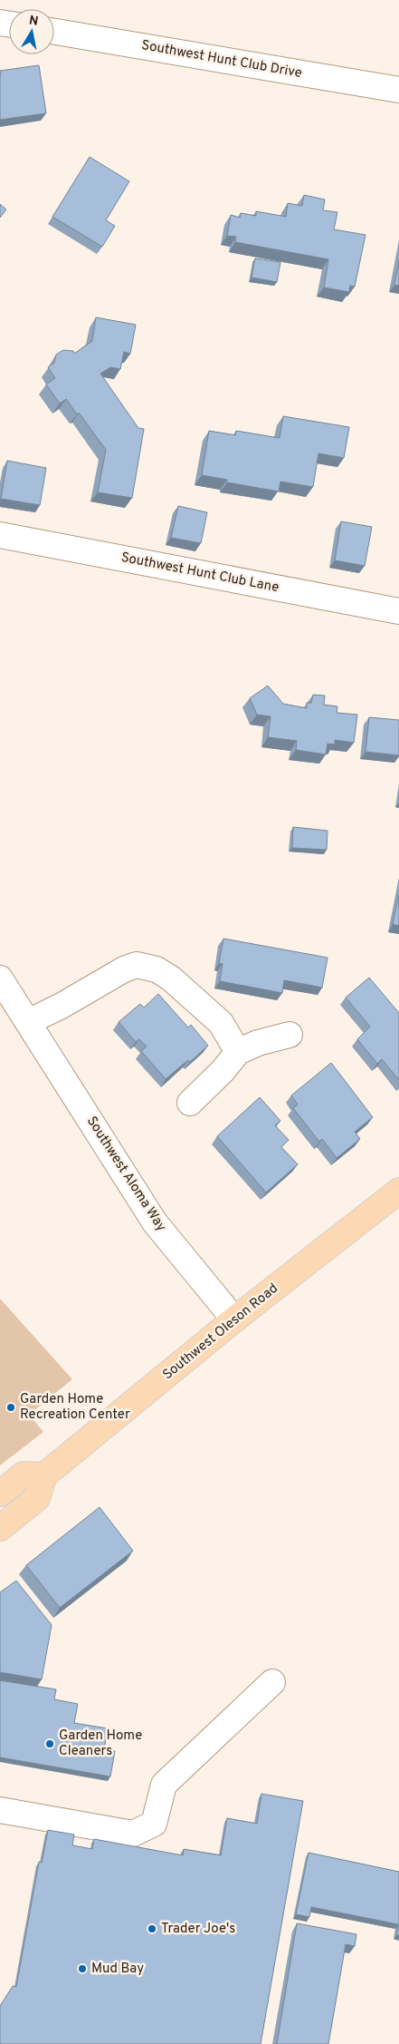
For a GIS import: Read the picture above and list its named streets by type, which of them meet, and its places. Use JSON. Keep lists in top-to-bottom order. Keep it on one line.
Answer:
{"streets":{"main road":["Southwest Oleson Road"],"street":["Southwest Hunt Club Drive","Southwest Hunt Club Lane","Southwest Aloma Way"]},"crossings":[["Southwest Aloma Way","Southwest Oleson Road"]],"places":["Garden Home Recreation Center","Garden Home Cleaners","Trader Joe's","Mud Bay"],"north":"top"}
